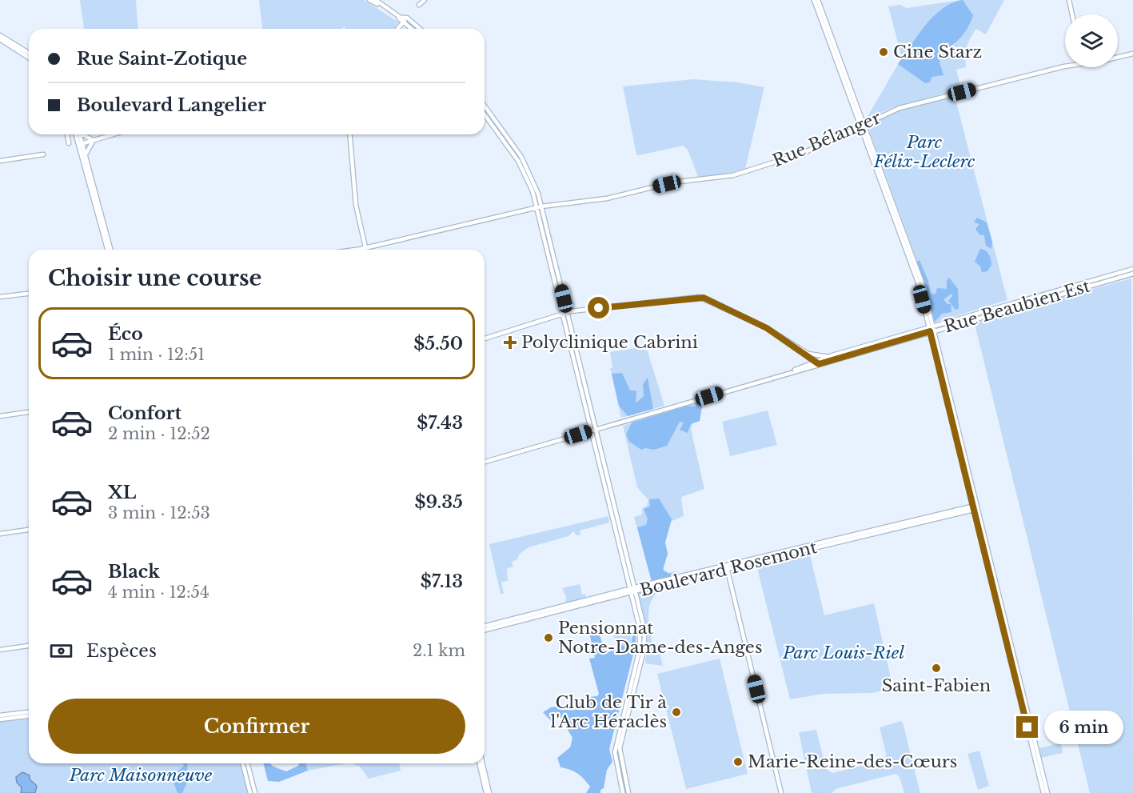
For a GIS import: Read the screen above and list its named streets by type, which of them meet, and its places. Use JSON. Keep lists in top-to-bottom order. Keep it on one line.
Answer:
{"streets":{"main road":["Rue Bélanger","Rue Beaubien Est","Boulevard Rosemont"]},"parks":["Parc Félix-Leclerc","Parc Louis-Riel","Parc Maisonneuve"],"places":{"other":["Cine Starz","Pensionnat Notre-Dame-des-Anges","Saint-Fabien","Club de Tir à l'Arc Héraclès","Marie-Reine-des-Cœurs"],"health":["Polyclinique Cabrini"]},"page":{"banner":["Rue Saint-Zotique","Boulevard Langelier"],"heading":"Choisir une course","list":[{"name":"Éco","note":"1 min · 12:51","value":"$5.50"},{"name":"Confort","note":"2 min · 12:52","value":"$7.43"},{"name":"XL","note":"3 min · 12:53","value":"$9.35"},{"name":"Black","note":"4 min · 12:54","value":"$7.13"}],"pay":["Espèces","2.1 km"],"buttons":"Confirmer","bubble":"6 min"}}
